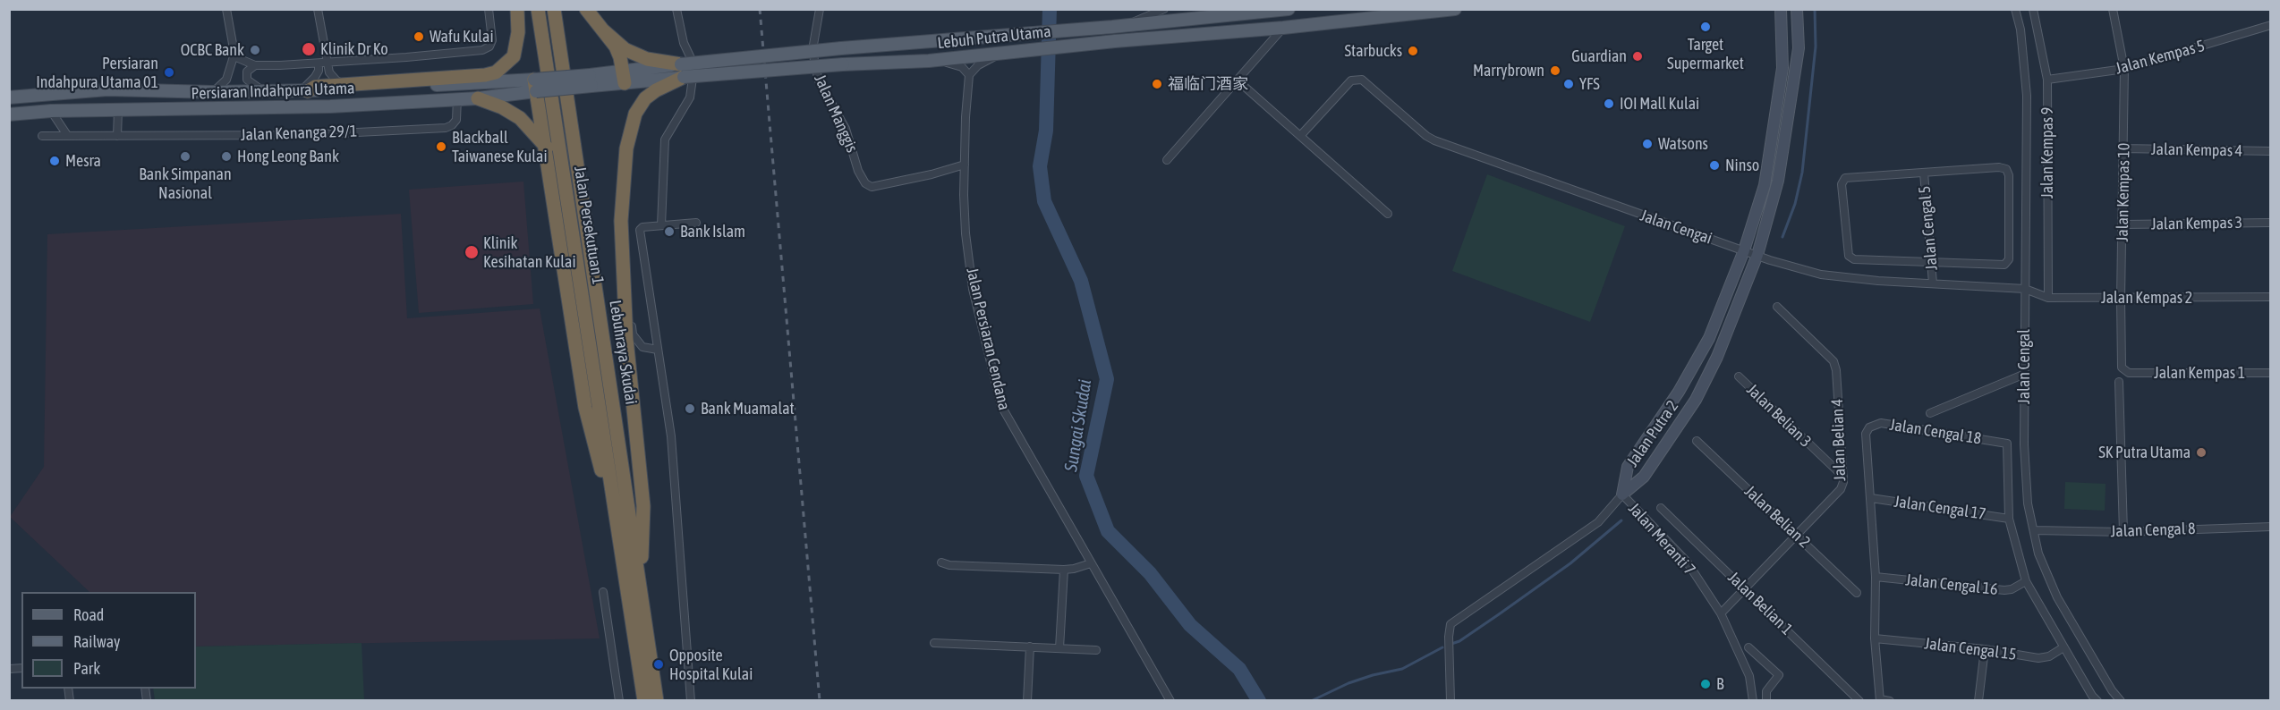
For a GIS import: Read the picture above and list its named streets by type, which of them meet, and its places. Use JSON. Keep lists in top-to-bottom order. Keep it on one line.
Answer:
{"streets":{"highway":["Jalan Persekutuan 1","Lebuhraya Skudai"],"main road":["Lebuh Putra Utama","Persiaran Indahpura Utama"],"street":["Jalan Kempas 5","Jalan Manggis","Jalan Kenanga 29/1","Jalan Kempas 4","Jalan Kempas 9","Jalan Kempas 10","Jalan Kempas 3","Jalan Cengai","Jalan Cengal 5","Jalan Kempas 2","Jalan Persiaran Cendana","Jalan Cengal","Jalan Kempas 1","Jalan Belian 3","Jalan Cengal 18","Jalan Putra 2","Jalan Belian 4","Jalan Cengal 17","Jalan Belian 2","Jalan Cengal 8","Jalan Meranti 7","Jalan Cengal 16","Jalan Belian 1","Jalan Cengal 15"]},"crossings":[["Lebuh Putra Utama","Persiaran Indahpura Utama"],["Jalan Kempas 5","Jalan Kempas 9"],["Jalan Kempas 5","Jalan Kempas 10"],["Persiaran Indahpura Utama","Jalan Kenanga 29/1"],["Jalan Manggis","Jalan Persiaran Cendana"],["Jalan Kempas 4","Jalan Kempas 10"],["Jalan Kempas 9","Jalan Kempas 2"],["Jalan Kempas 10","Jalan Kempas 3"],["Jalan Kempas 10","Jalan Kempas 2"],["Jalan Kempas 10","Jalan Kempas 1"],["Jalan Cengai","Jalan Cengal 5"],["Jalan Cengai","Jalan Kempas 2"],["Jalan Cengai","Jalan Cengal"],["Jalan Cengai","Jalan Putra 2"],["Jalan Kempas 2","Jalan Cengal"],["Jalan Cengal","Jalan Cengal 8"],["Jalan Belian 3","Jalan Belian 4"],["Jalan Cengal 18","Jalan Cengal 17"],["Jalan Putra 2","Jalan Meranti 7"],["Jalan Belian 4","Jalan Belian 2"],["Jalan Belian 4","Jalan Meranti 7"],["Jalan Belian 4","Jalan Belian 1"]],"water":["Sungai Skudai"],"places":["Target Supermarket","Wafu Kulai","Klinik Dr Ko","OCBC Bank","Starbucks","Guardian","Marrybrown","Persiaran Indahpura Utama 01","福临门酒家","YFS","IOI Mall Kulai","Watsons","Blackball Taiwanese Kulai","Bank Simpanan Nasional","Hong Leong Bank","Mesra","Ninso","Bank Islam","Klinik Kesihatan Kulai","Bank Muamalat","SK Putra Utama","Opposite Hospital Kulai","B"],"legend":["Road","Railway","Park"]}
